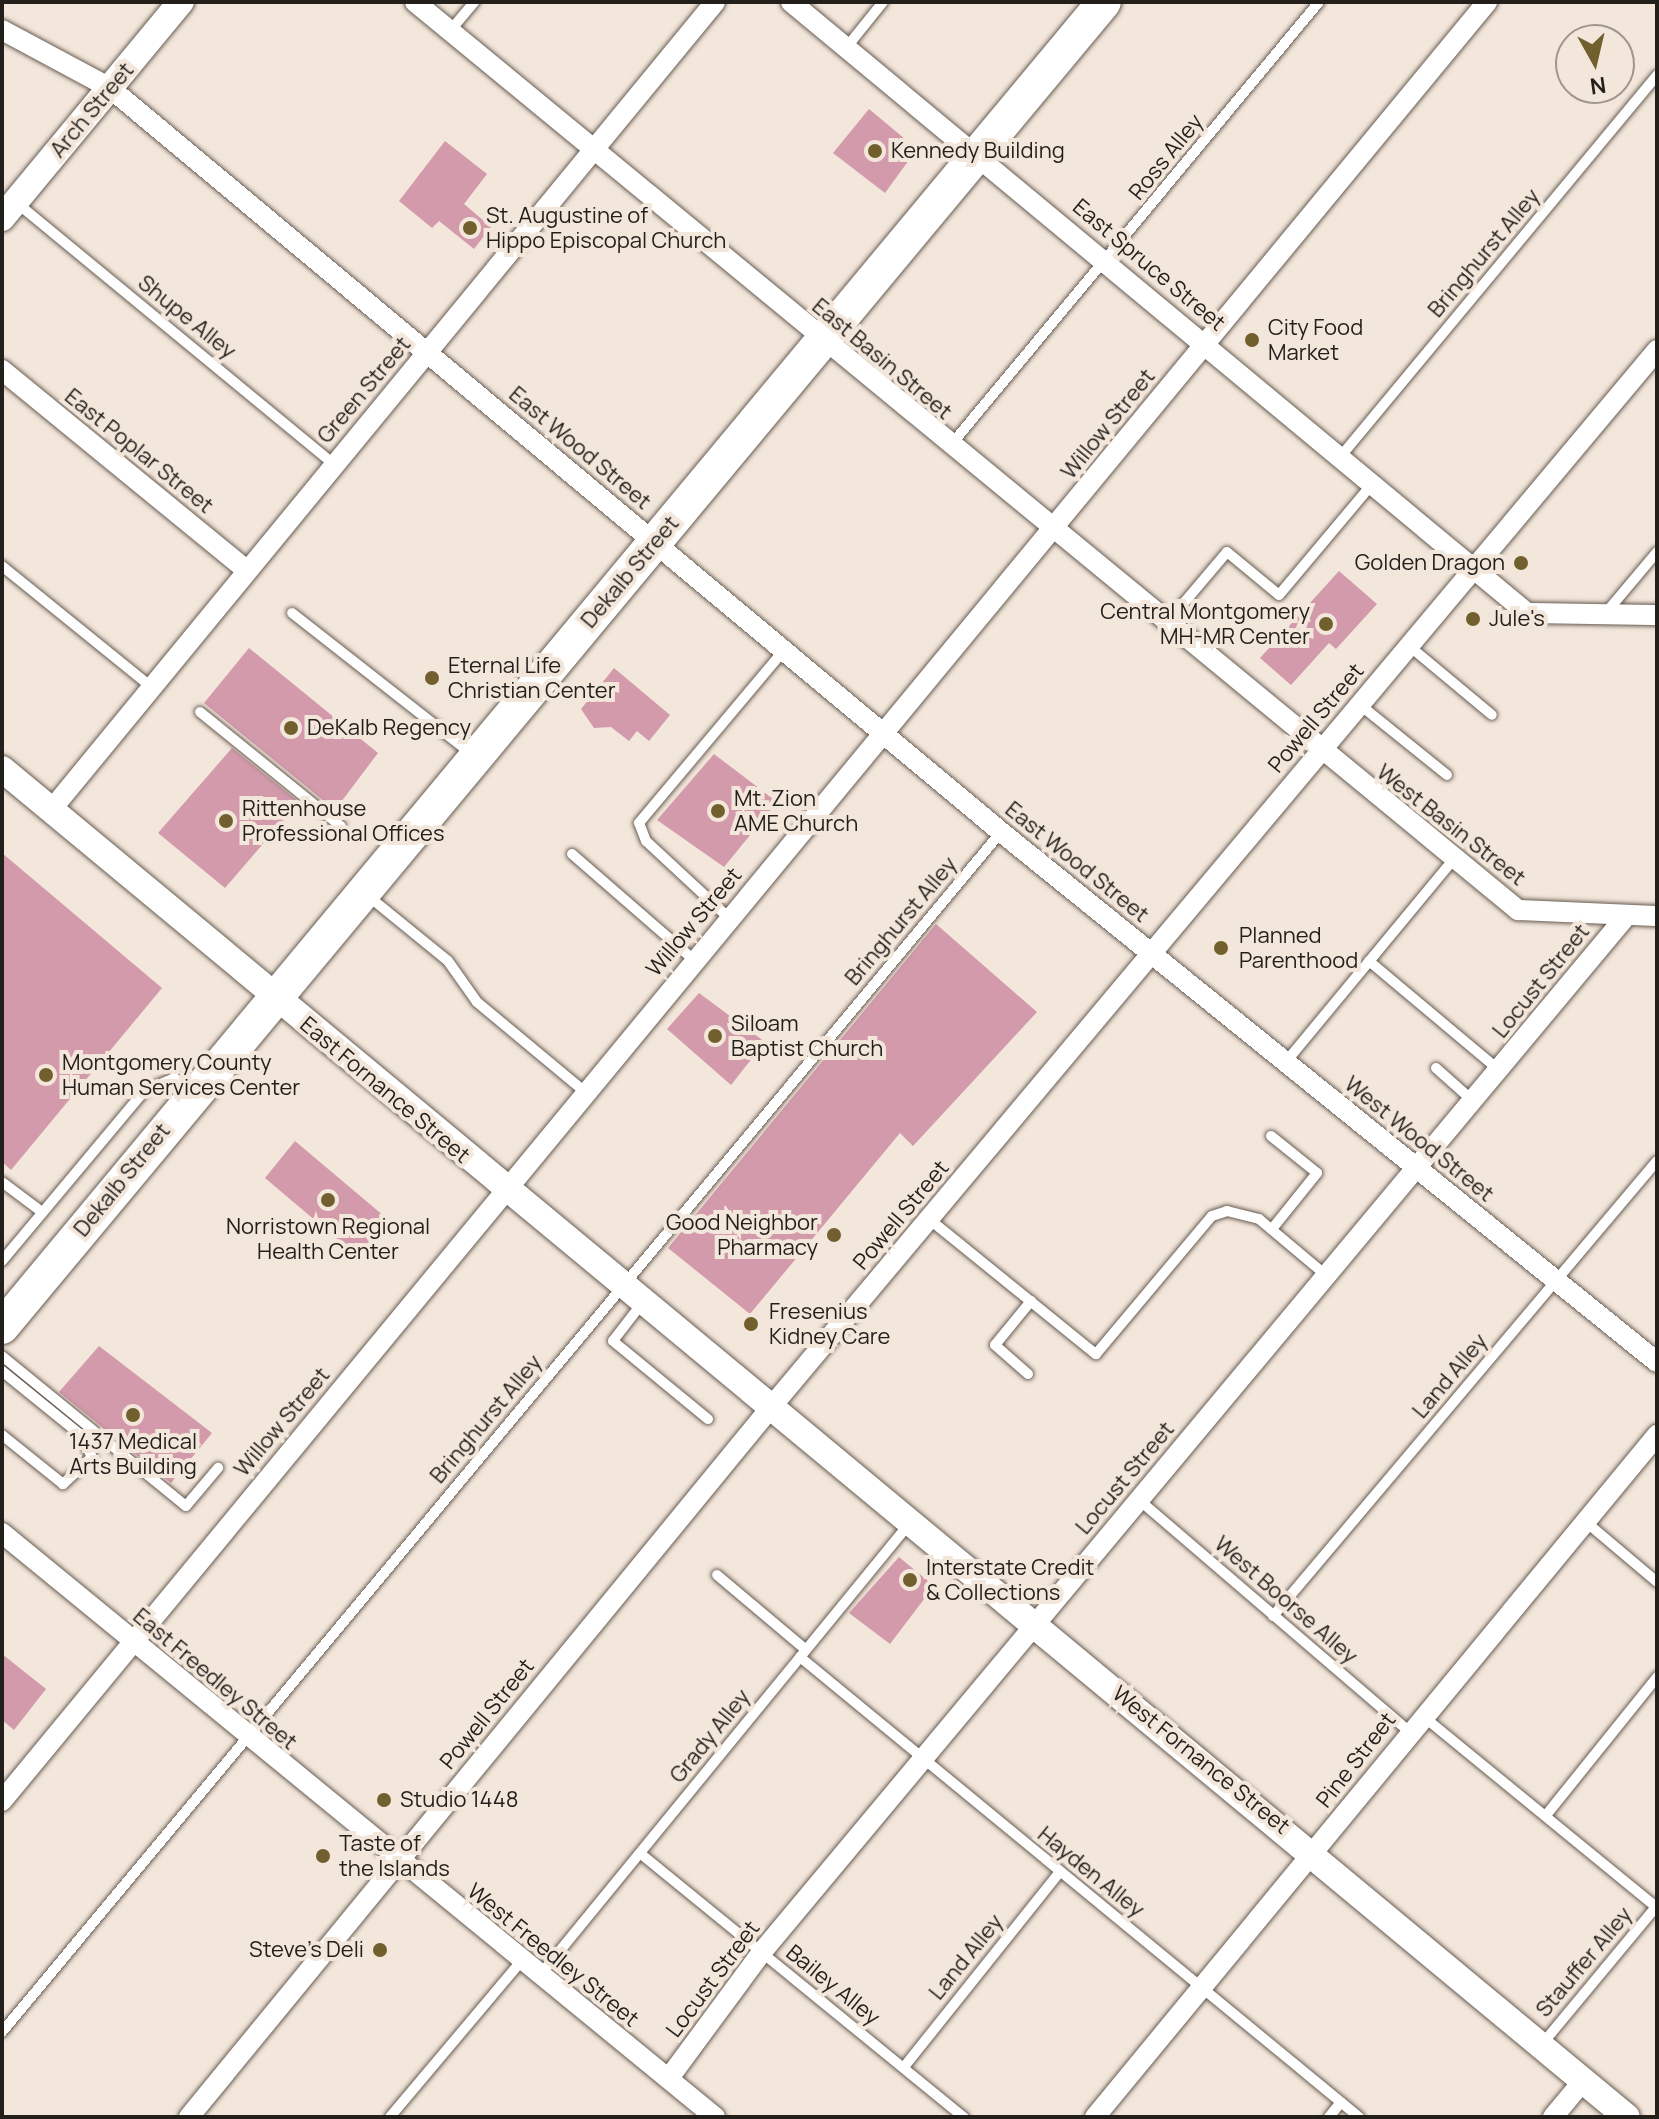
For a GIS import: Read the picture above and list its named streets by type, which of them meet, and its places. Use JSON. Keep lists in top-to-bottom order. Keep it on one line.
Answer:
{"streets":{"highway":["Dekalb Street"],"street":["Arch Street","East Spruce Street","East Basin Street","Green Street","Willow Street","East Wood Street","East Poplar Street","Powell Street","West Basin Street","Locust Street","East Fornance Street","West Wood Street","East Freedley Street","West Fornance Street","Pine Street","West Freedley Street"],"lane":["Ross Alley","Bringhurst Alley","Shupe Alley","Land Alley","West Boorse Alley","Grady Alley","Hayden Alley","Stauffer Alley","Bailey Alley"]},"crossings":[["Arch Street","Shupe Alley"],["Arch Street","East Wood Street"],["Ross Alley","East Spruce Street"],["Ross Alley","East Basin Street"],["Bringhurst Alley","East Spruce Street"],["Bringhurst Alley","East Wood Street"],["Bringhurst Alley","East Fornance Street"],["Bringhurst Alley","East Freedley Street"],["East Spruce Street","Willow Street"],["East Spruce Street","Dekalb Street"],["East Spruce Street","Powell Street"],["Shupe Alley","Green Street"],["East Basin Street","Green Street"],["East Basin Street","Willow Street"],["East Basin Street","Dekalb Street"],["East Basin Street","Powell Street"],["East Basin Street","West Basin Street"],["Green Street","East Wood Street"],["Green Street","East Poplar Street"],["Green Street","East Fornance Street"],["Willow Street","East Wood Street"],["Willow Street","East Fornance Street"],["Willow Street","East Freedley Street"],["East Wood Street","Dekalb Street"],["East Wood Street","Powell Street"],["East Wood Street","West Wood Street"],["Dekalb Street","East Fornance Street"],["Powell Street","West Basin Street"],["Powell Street","East Fornance Street"],["Powell Street","West Wood Street"],["Powell Street","East Freedley Street"],["Powell Street","West Fornance Street"],["Powell Street","West Freedley Street"],["West Basin Street","Locust Street"],["Locust Street","West Wood Street"],["Locust Street","West Boorse Alley"],["Locust Street","West Fornance Street"],["Locust Street","Hayden Alley"],["Locust Street","West Freedley Street"],["Locust Street","Bailey Alley"],["East Fornance Street","West Fornance Street"],["West Wood Street","Land Alley"],["Land Alley","West Boorse Alley"],["Land Alley","Hayden Alley"],["Land Alley","Bailey Alley"],["West Boorse Alley","Pine Street"],["West Boorse Alley","Stauffer Alley"],["East Freedley Street","West Freedley Street"],["Grady Alley","West Fornance Street"],["Grady Alley","Hayden Alley"],["Grady Alley","West Freedley Street"],["Grady Alley","Bailey Alley"],["West Fornance Street","Pine Street"],["West Fornance Street","Stauffer Alley"],["Pine Street","Hayden Alley"]],"places":["Kennedy Building","St. Augustine of Hippo Episcopal Church","City Food Market","Golden Dragon","Jule's","Central Montgomery MH-MR Center","Eternal Life Christian Center","DeKalb Regency","Mt. Zion AME Church","Rittenhouse Professional Offices","Planned Parenthood","Siloam Baptist Church","Montgomery County Human Services Center","Norristown Regional Health Center","Good Neighbor Pharmacy","Fresenius Kidney Care","1437 Medical Arts Building","Interstate Credit & Collections","Studio 1448","Taste of the Islands","Steve's Deli"],"north":"bottom"}
